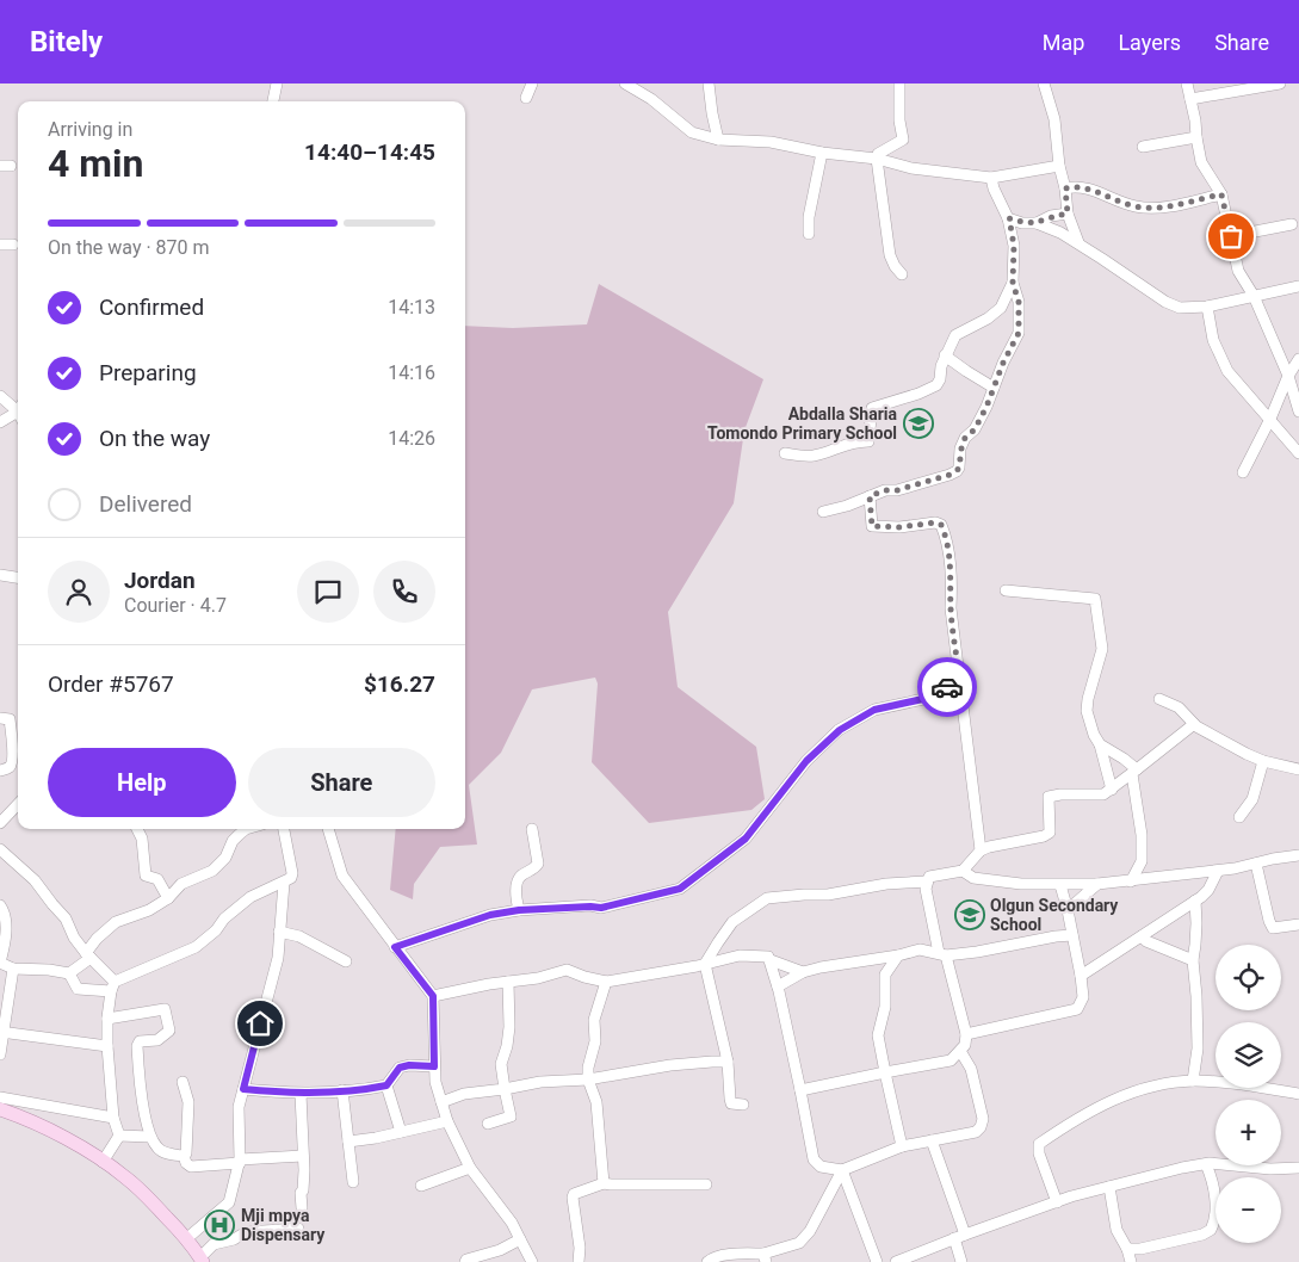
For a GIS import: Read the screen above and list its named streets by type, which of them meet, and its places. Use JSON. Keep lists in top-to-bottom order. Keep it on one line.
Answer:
{"places":{"school or university":["Abdalla Sharia Tomondo Primary School","Olgun Secondary School"],"hospital":["Mji mpya Dispensary"]},"page":{"header":"Bitely","nav":["Map","Layers","Share"],"heading":["4 min","Arriving in","14:40–14:45"],"panel":["Jordan","Courier · 4.7","Order #5767","$16.27"],"bar":"On the way · 870 m","list":[["Confirmed","14:13"],["Preparing","14:16"],["On the way","14:26"],"Delivered"],"buttons":["Help","Share"],"map_buttons":["+","−"]}}
